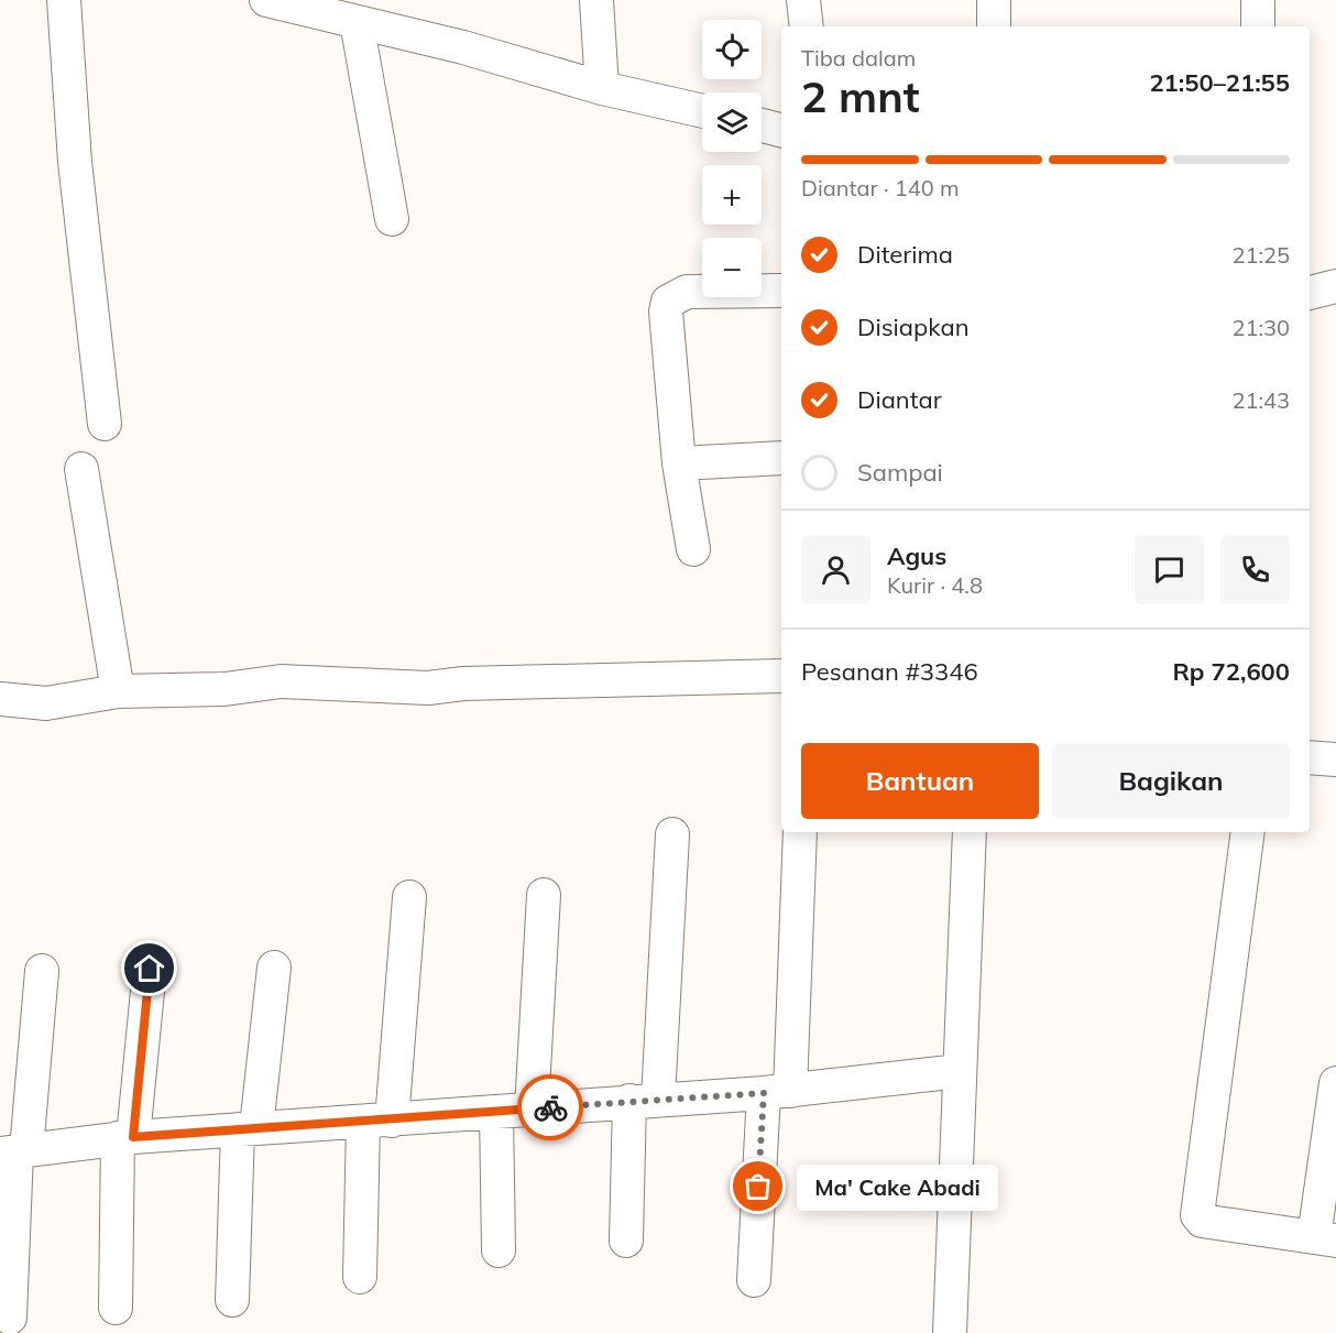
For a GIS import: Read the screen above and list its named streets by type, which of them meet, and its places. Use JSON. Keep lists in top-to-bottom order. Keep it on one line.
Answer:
{"places":["Ma' Cake Abadi"],"page":{"map_buttons":["+","−"],"heading":["2 mnt","Tiba dalam","21:50–21:55"],"panel":["Agus","Kurir · 4.8","Pesanan #3346","Rp 72,600"],"bar":"Diantar · 140 m","list":[["Diterima","21:25"],["Disiapkan","21:30"],["Diantar","21:43"],"Sampai"],"buttons":["Bantuan","Bagikan"],"bubble":"Ma' Cake Abadi"}}
